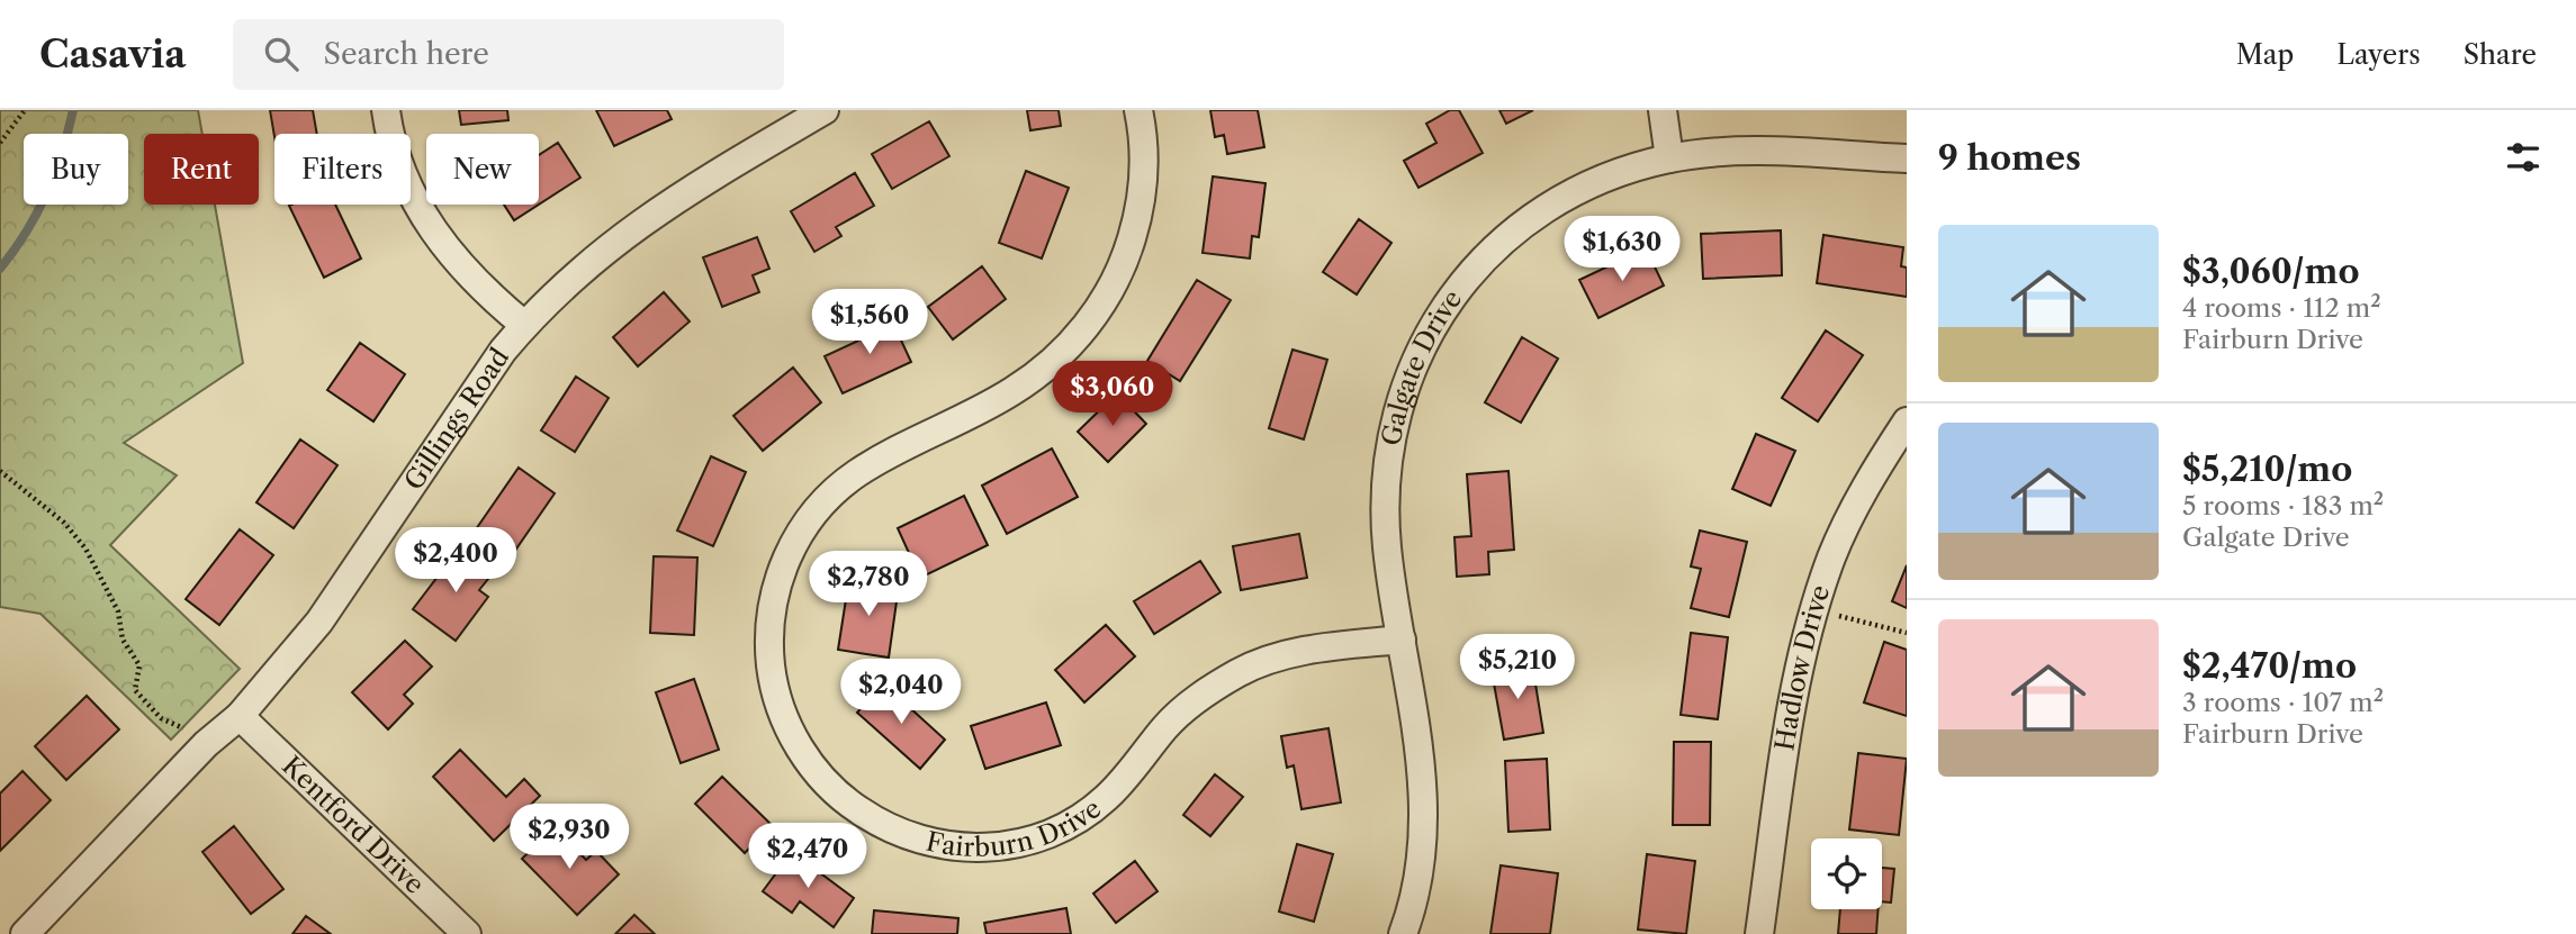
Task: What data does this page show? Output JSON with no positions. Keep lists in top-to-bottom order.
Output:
{
  "streets": {
    "street": [
      "Galgate Drive",
      "Gillings Road",
      "Hadlow Drive",
      "Fairburn Drive",
      "Kentford Drive"
    ]
  },
  "crossings": [
    ["Galgate Drive", "Fairburn Drive"],
    ["Gillings Road", "Kentford Drive"]
  ],
  "page": {
    "header": "Casavia",
    "search": "Search here",
    "nav": ["Map", "Layers", "Share"],
    "heading": "9 homes",
    "chip": [
      "Buy",
      "Rent",
      "Filters",
      "New"
    ],
    "list": [
      {
        "name": "$3,060/mo",
        "note": "4 rooms · 112 m² · Fairburn Drive"
      },
      {
        "name": "$5,210/mo",
        "note": "5 rooms · 183 m² · Galgate Drive"
      },
      {
        "name": "$2,470/mo",
        "note": "3 rooms · 107 m² · Fairburn Drive"
      }
    ],
    "price": [
      "$1,630",
      "$1,560",
      "$3,060",
      "$2,400",
      "$2,780",
      "$5,210",
      "$2,040",
      "$2,930",
      "$2,470"
    ]
  }
}
